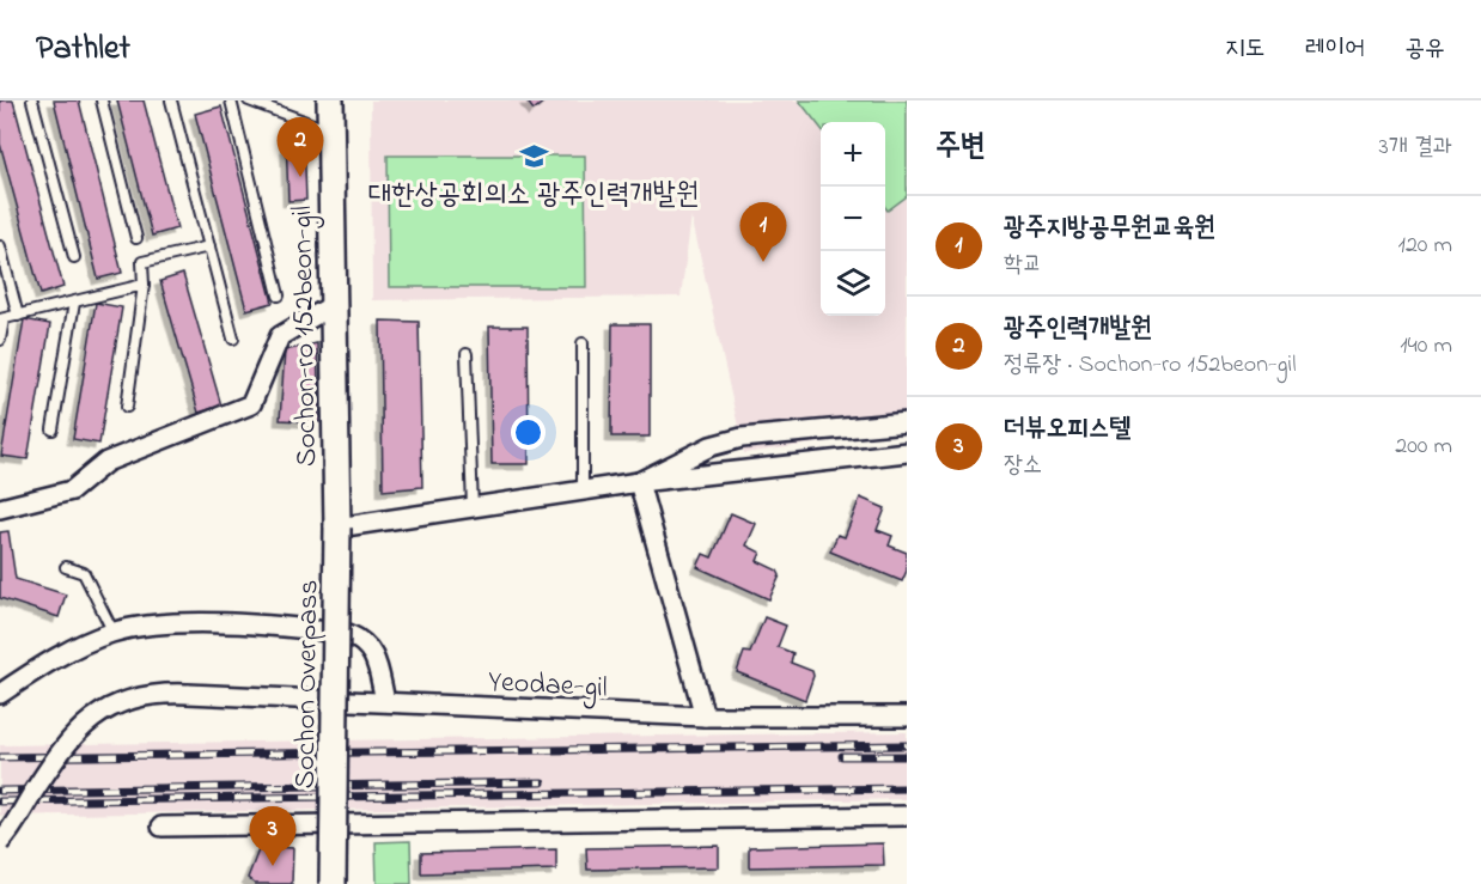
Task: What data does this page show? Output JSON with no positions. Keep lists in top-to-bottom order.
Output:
{
  "streets": {
    "street": ["Sochon-ro 152beon-gil", "Yeodae-gil", "Sochon Overpass"]
  },
  "crossings": [
    ["Sochon-ro 152beon-gil", "Sochon Overpass"]
  ],
  "places": {
    "school or university": ["대한상공회의소 광주인력개발원"]
  },
  "page": {
    "header": "Pathlet",
    "nav": ["지도", "레이어", "공유"],
    "heading": ["주변", "3개 결과"],
    "pins": ["2", "1", "3"],
    "map_buttons": ["+", "−"],
    "list": [
      {
        "mark": "1",
        "name": "광주지방공무원교육원",
        "note": "학교",
        "value": "120 m"
      },
      {
        "mark": "2",
        "name": "광주인력개발원",
        "note": "정류장 · Sochon-ro 152beon-gil",
        "value": "140 m"
      },
      {
        "mark": "3",
        "name": "더뷰오피스텔",
        "note": "장소",
        "value": "200 m"
      }
    ]
  }
}
